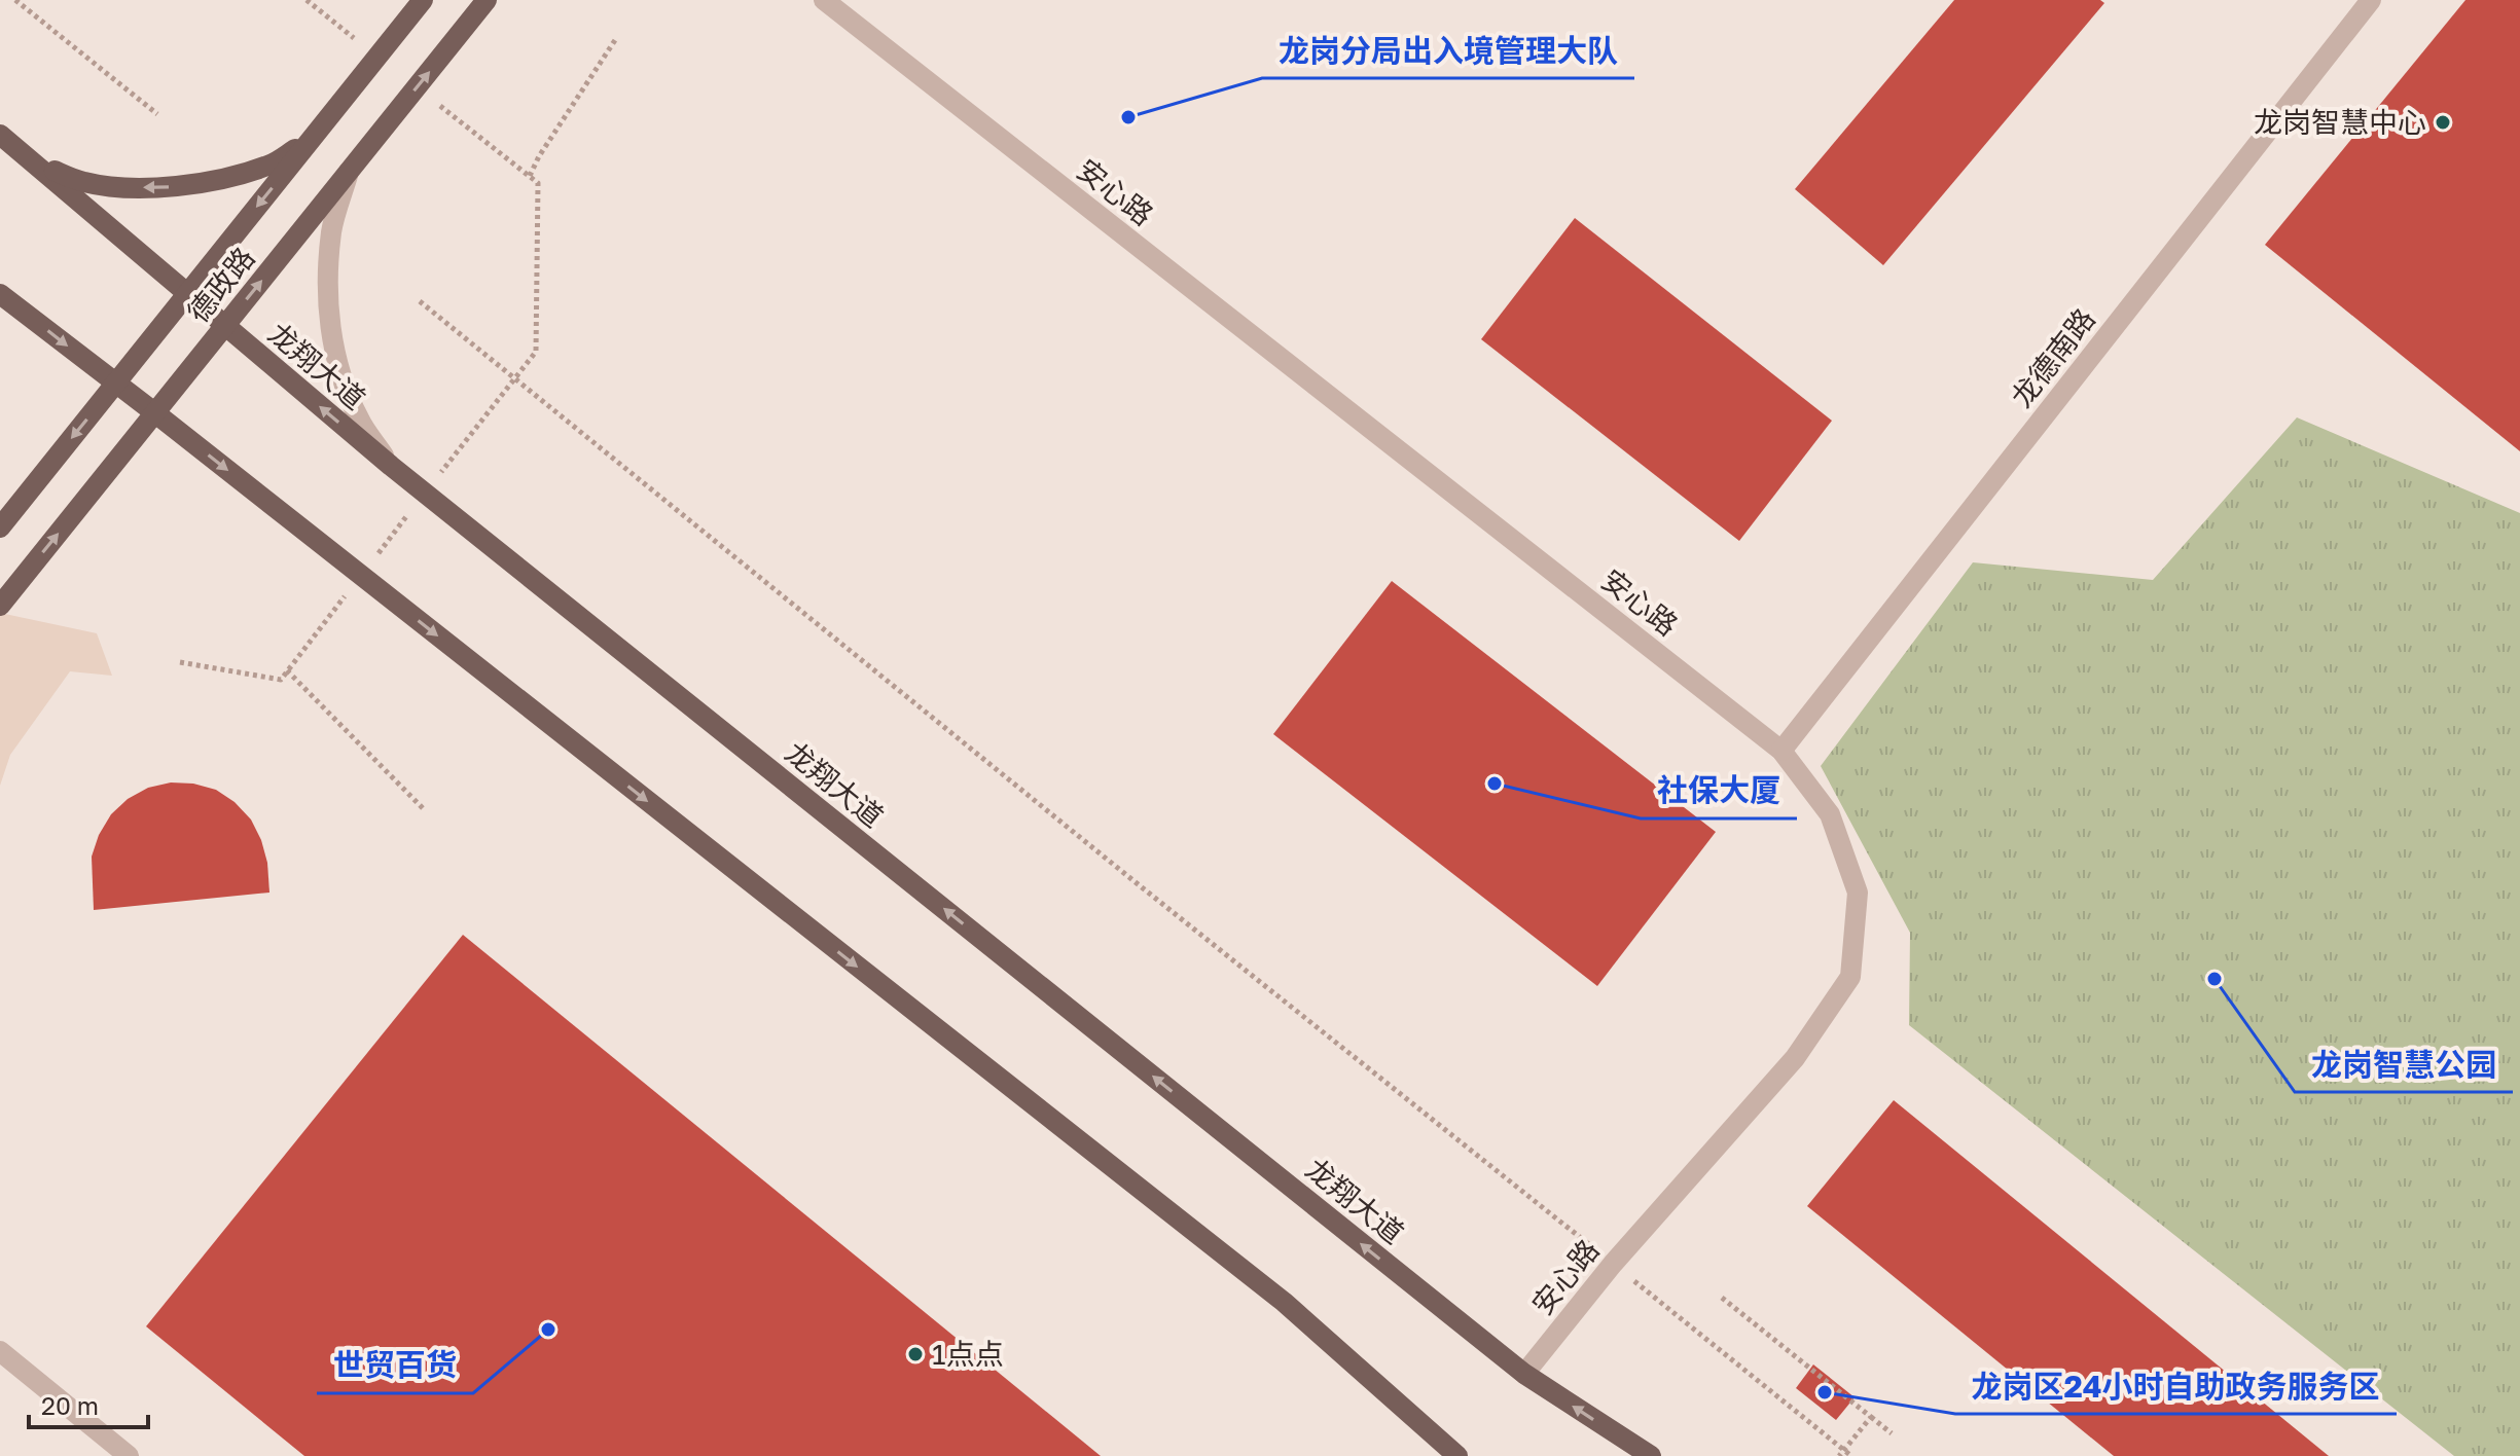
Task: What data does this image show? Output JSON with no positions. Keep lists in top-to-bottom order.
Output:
{
  "streets": {
    "main road": ["德政路", "龙翔大道"],
    "street": ["安心路", "龙德南路"]
  },
  "crossings": [
    ["安心路", "龙德南路"],
    ["安心路", "龙翔大道"],
    ["德政路", "龙翔大道"]
  ],
  "places": [
    "龙岗分局出入境管理大队",
    "龙岗智慧中心",
    "社保大厦",
    "龙岗智慧公园",
    "世贸百货",
    "1点点",
    "龙岗区24小时自助政务服务区"
  ],
  "scale_bar": "20 m"
}
